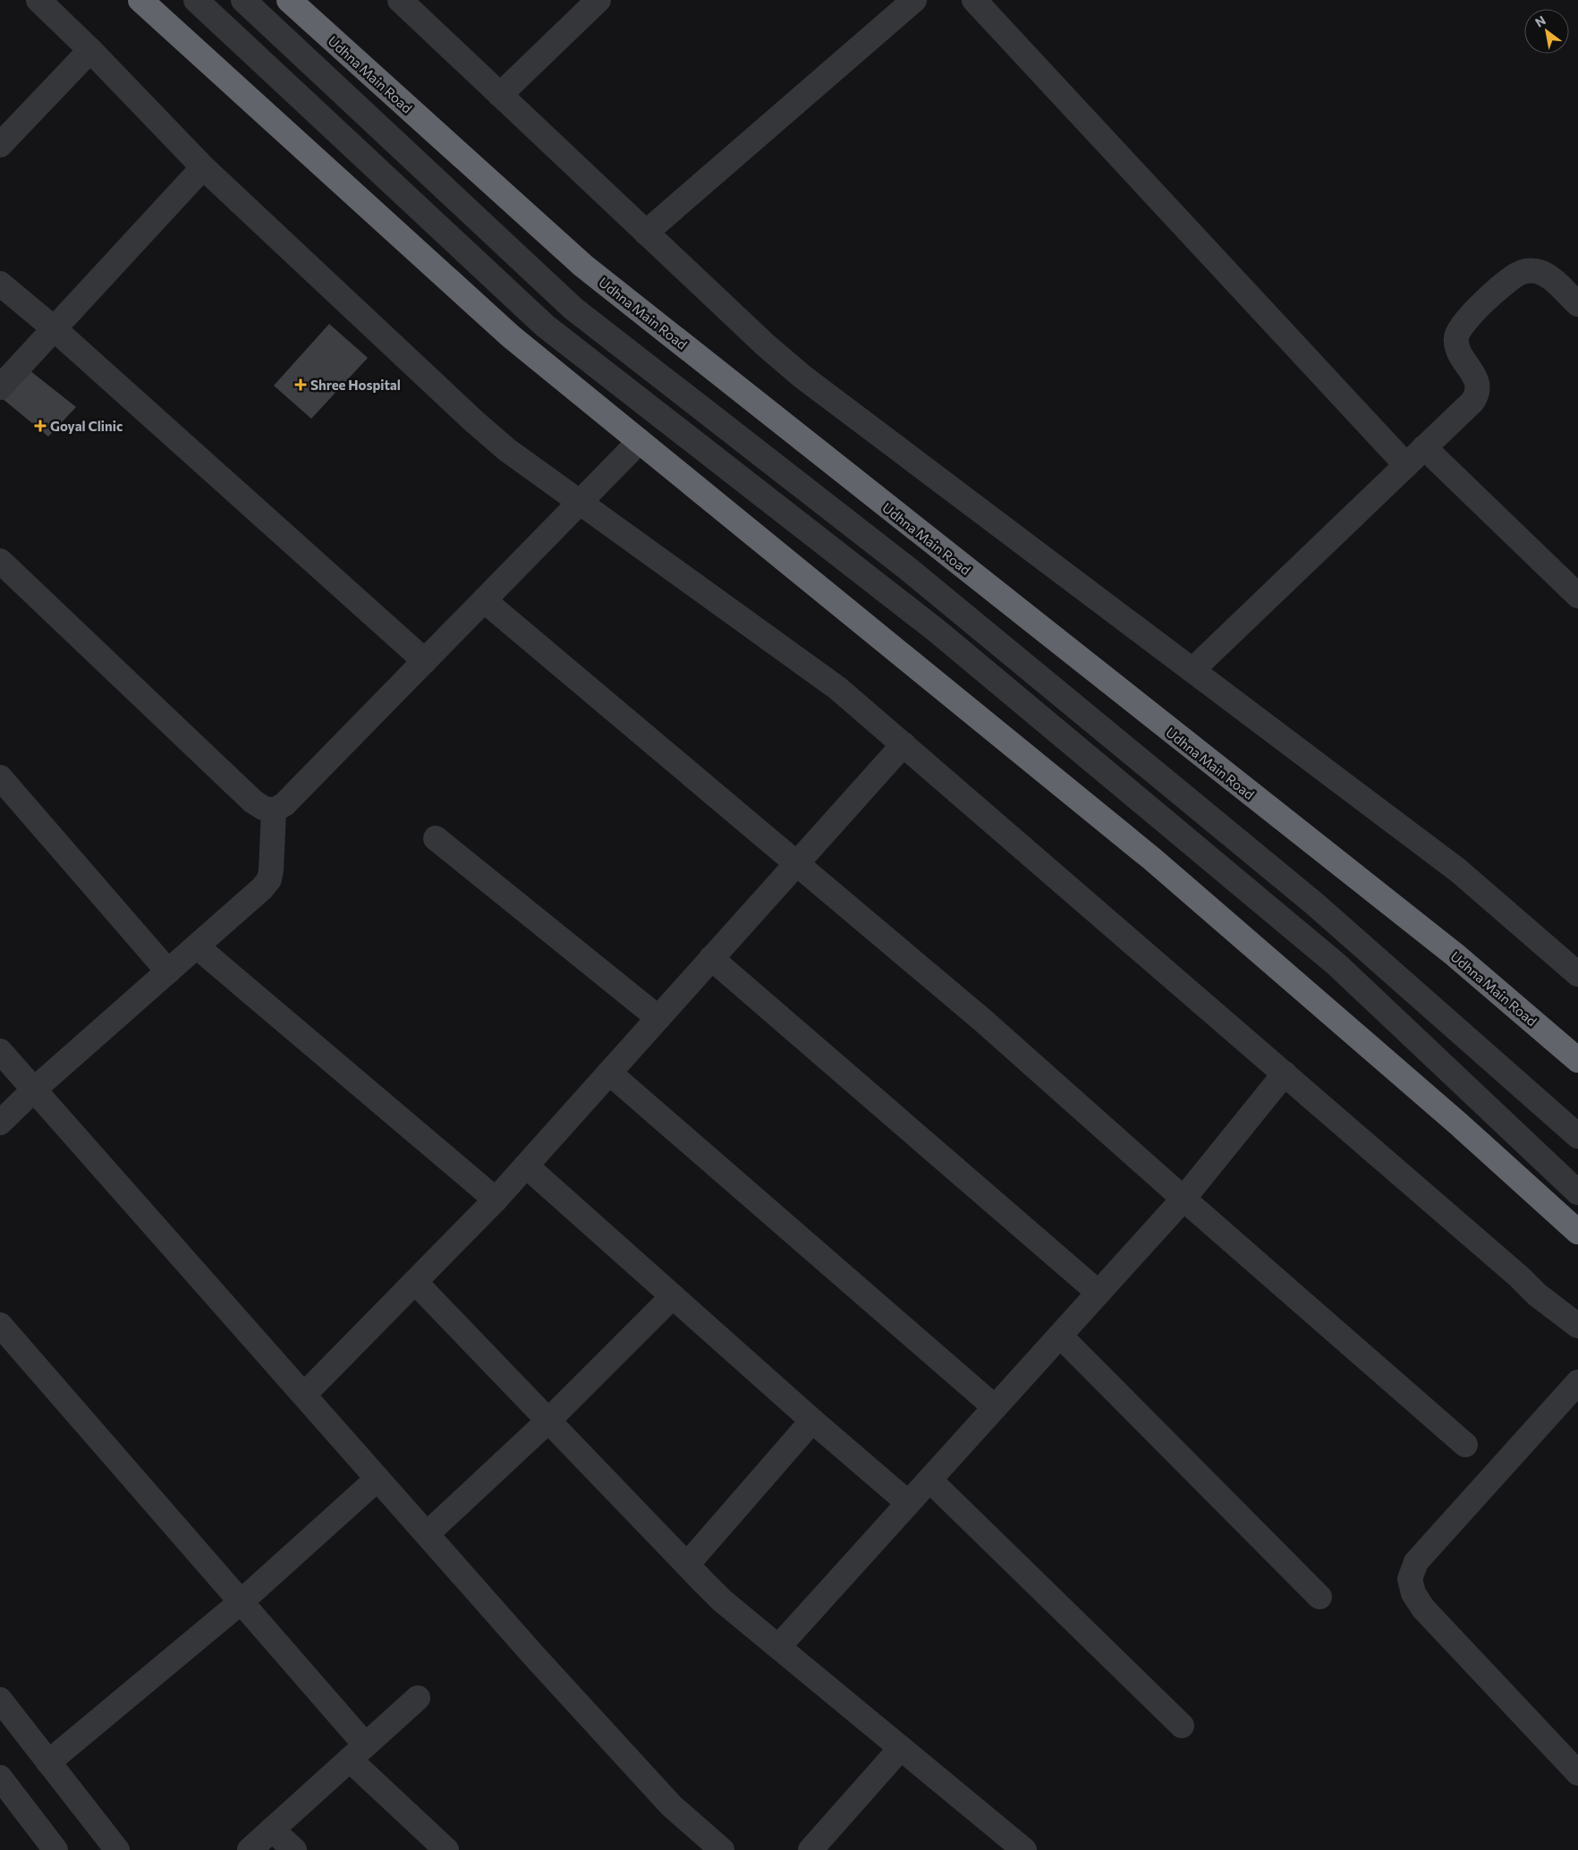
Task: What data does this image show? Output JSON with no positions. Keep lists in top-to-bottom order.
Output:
{
  "streets": {
    "highway": ["Udhna Main Road"]
  },
  "places": {
    "health": ["Shree Hospital", "Goyal Clinic"]
  },
  "north": "top left"
}
